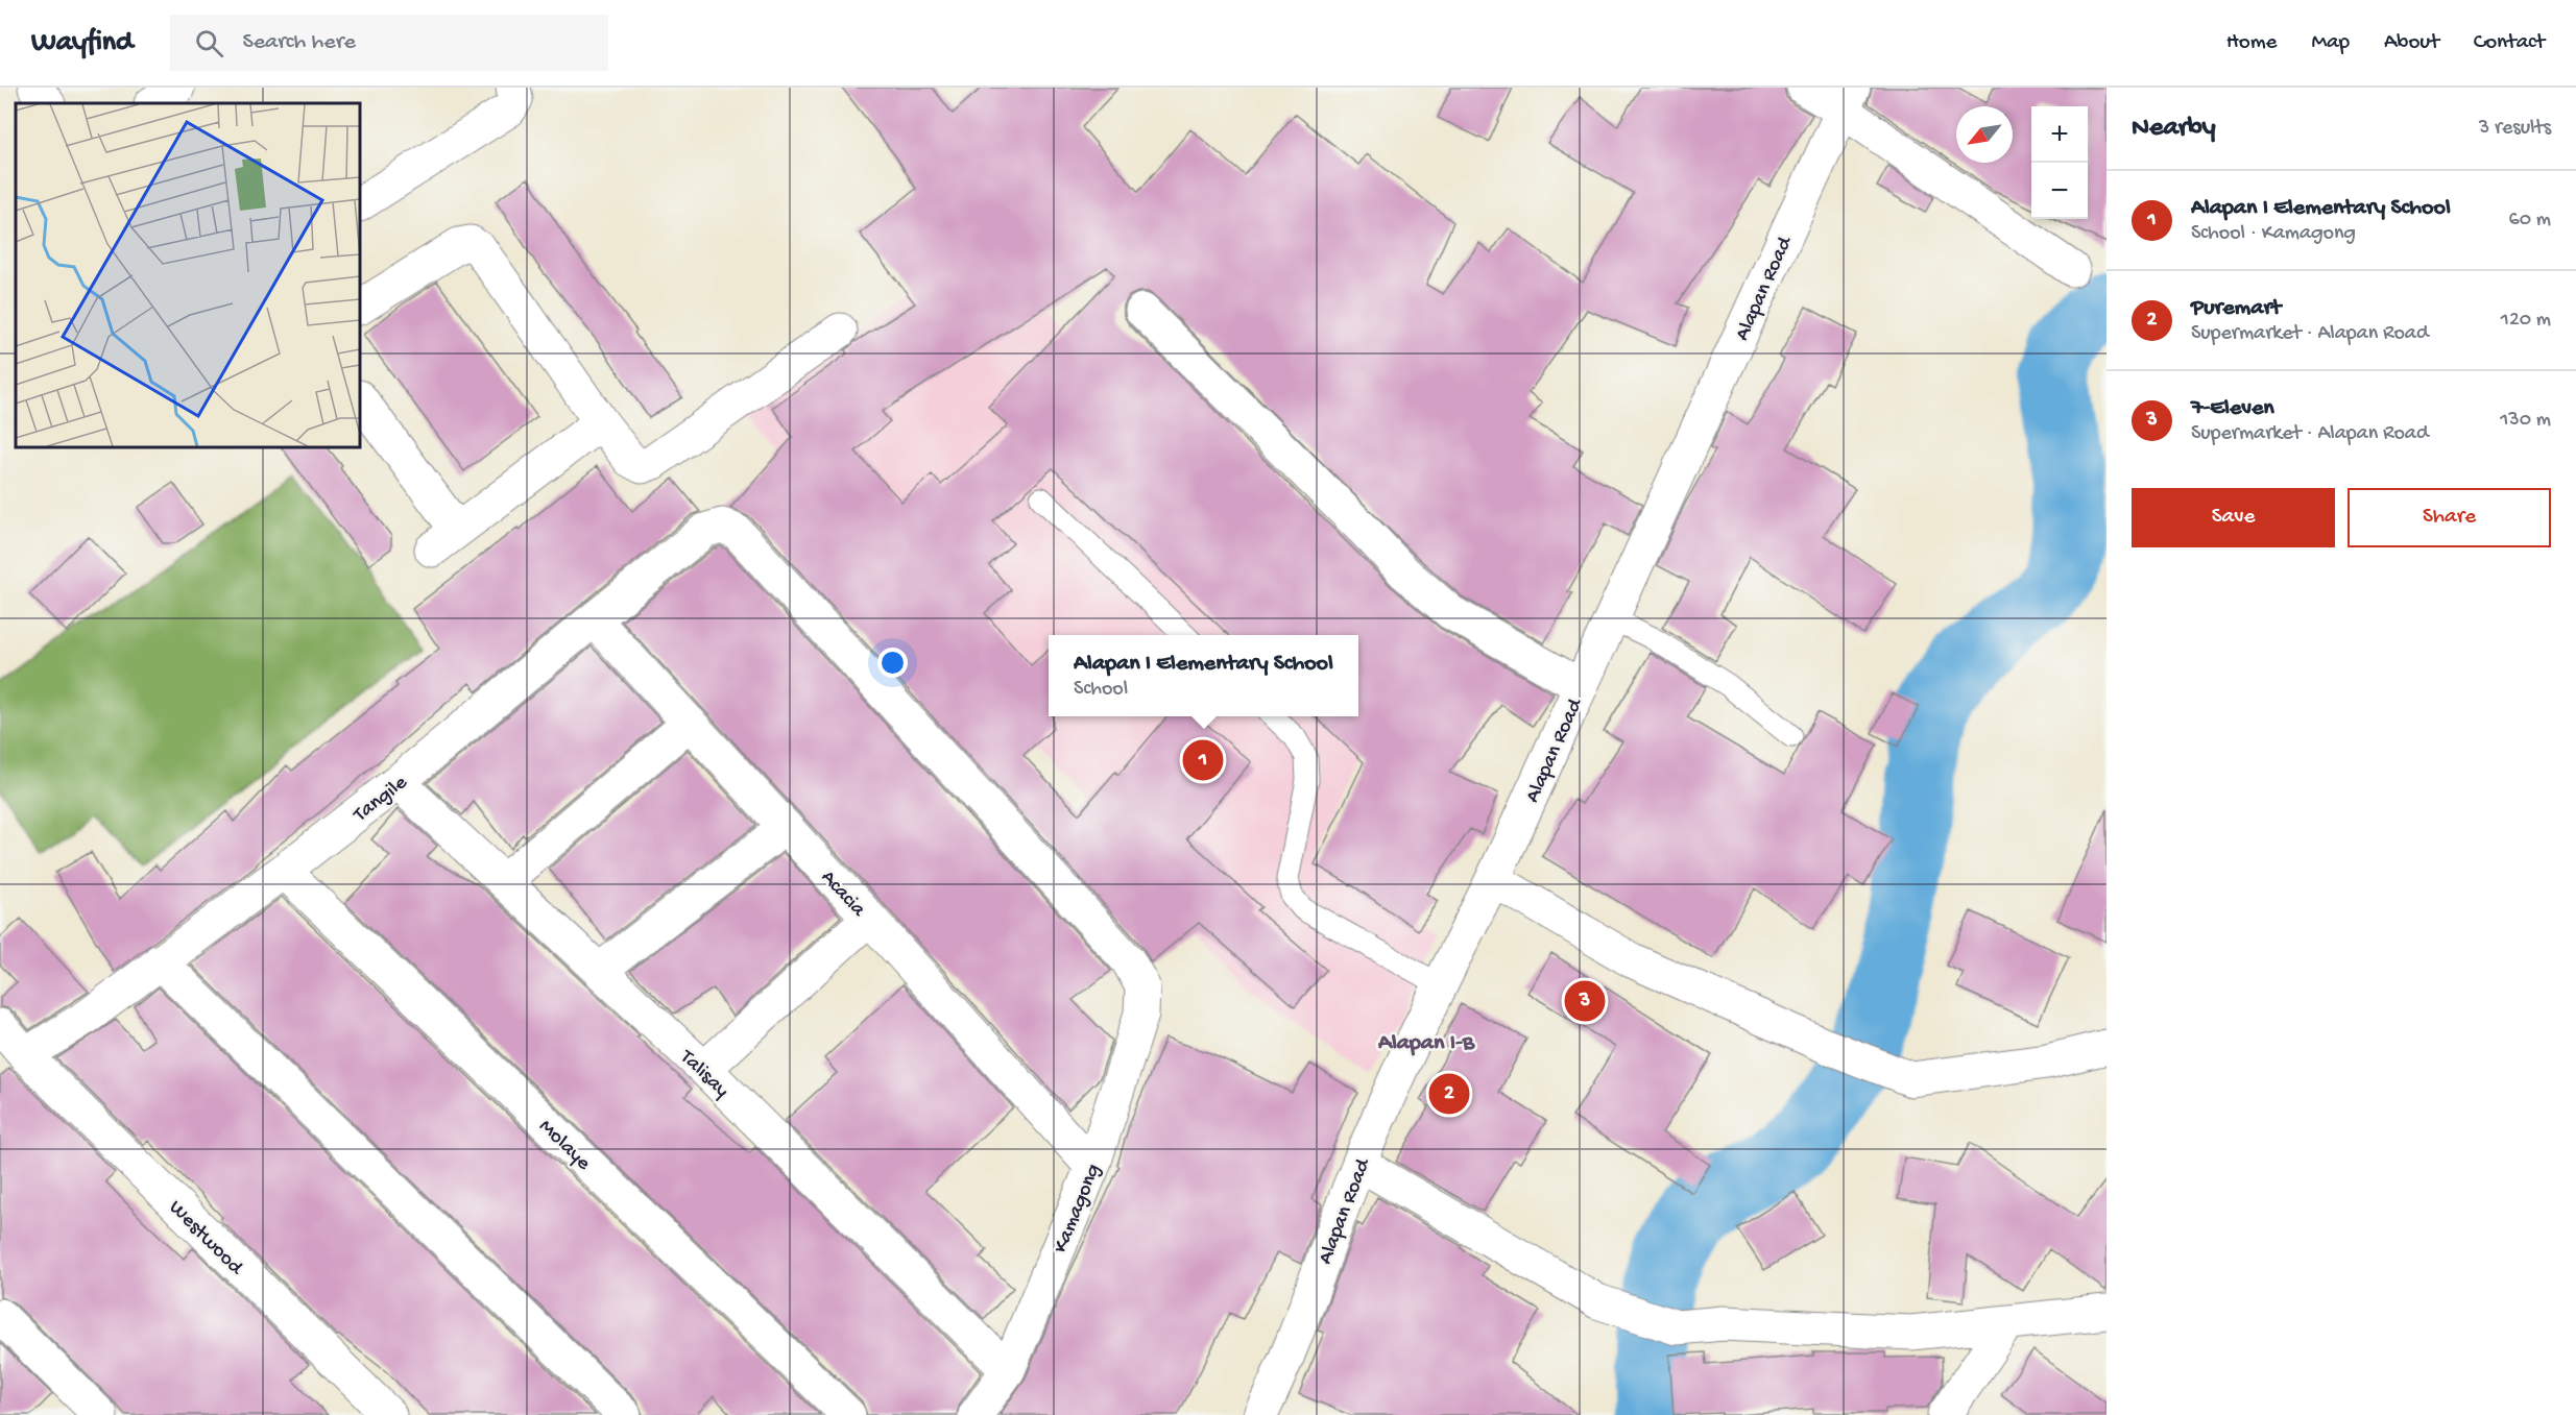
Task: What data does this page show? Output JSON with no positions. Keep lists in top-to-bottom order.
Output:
{
  "streets": {
    "street": [
      "Alapan Road",
      "Tangile",
      "Acacia",
      "Talisay",
      "Molaye",
      "Kamagong",
      "Westwood"
    ]
  },
  "crossings": [
    ["Tangile", "Acacia"],
    ["Tangile", "Talisay"],
    ["Tangile", "Molaye"],
    ["Tangile", "Kamagong"],
    ["Tangile", "Westwood"],
    ["Acacia", "Kamagong"],
    ["Talisay", "Kamagong"]
  ],
  "districts": ["Alapan I-B"],
  "north": "bottom left",
  "page": {
    "header": "Wayfind",
    "search": "Search here",
    "nav": [
      "Home",
      "Map",
      "About",
      "Contact"
    ],
    "heading": ["Nearby", "3 results"],
    "map_buttons": ["+", "−"],
    "list": [
      {
        "mark": "1",
        "name": "Alapan I Elementary School",
        "note": "School · Kamagong",
        "value": "60 m"
      },
      {
        "mark": "2",
        "name": "Puremart",
        "note": "Supermarket · Alapan Road",
        "value": "120 m"
      },
      {
        "mark": "3",
        "name": "7-Eleven",
        "note": "Supermarket · Alapan Road",
        "value": "130 m"
      }
    ],
    "buttons": ["Save", "Share"],
    "popup": ["Alapan I Elementary School", "School"],
    "pins": ["1", "3", "2"]
  }
}
